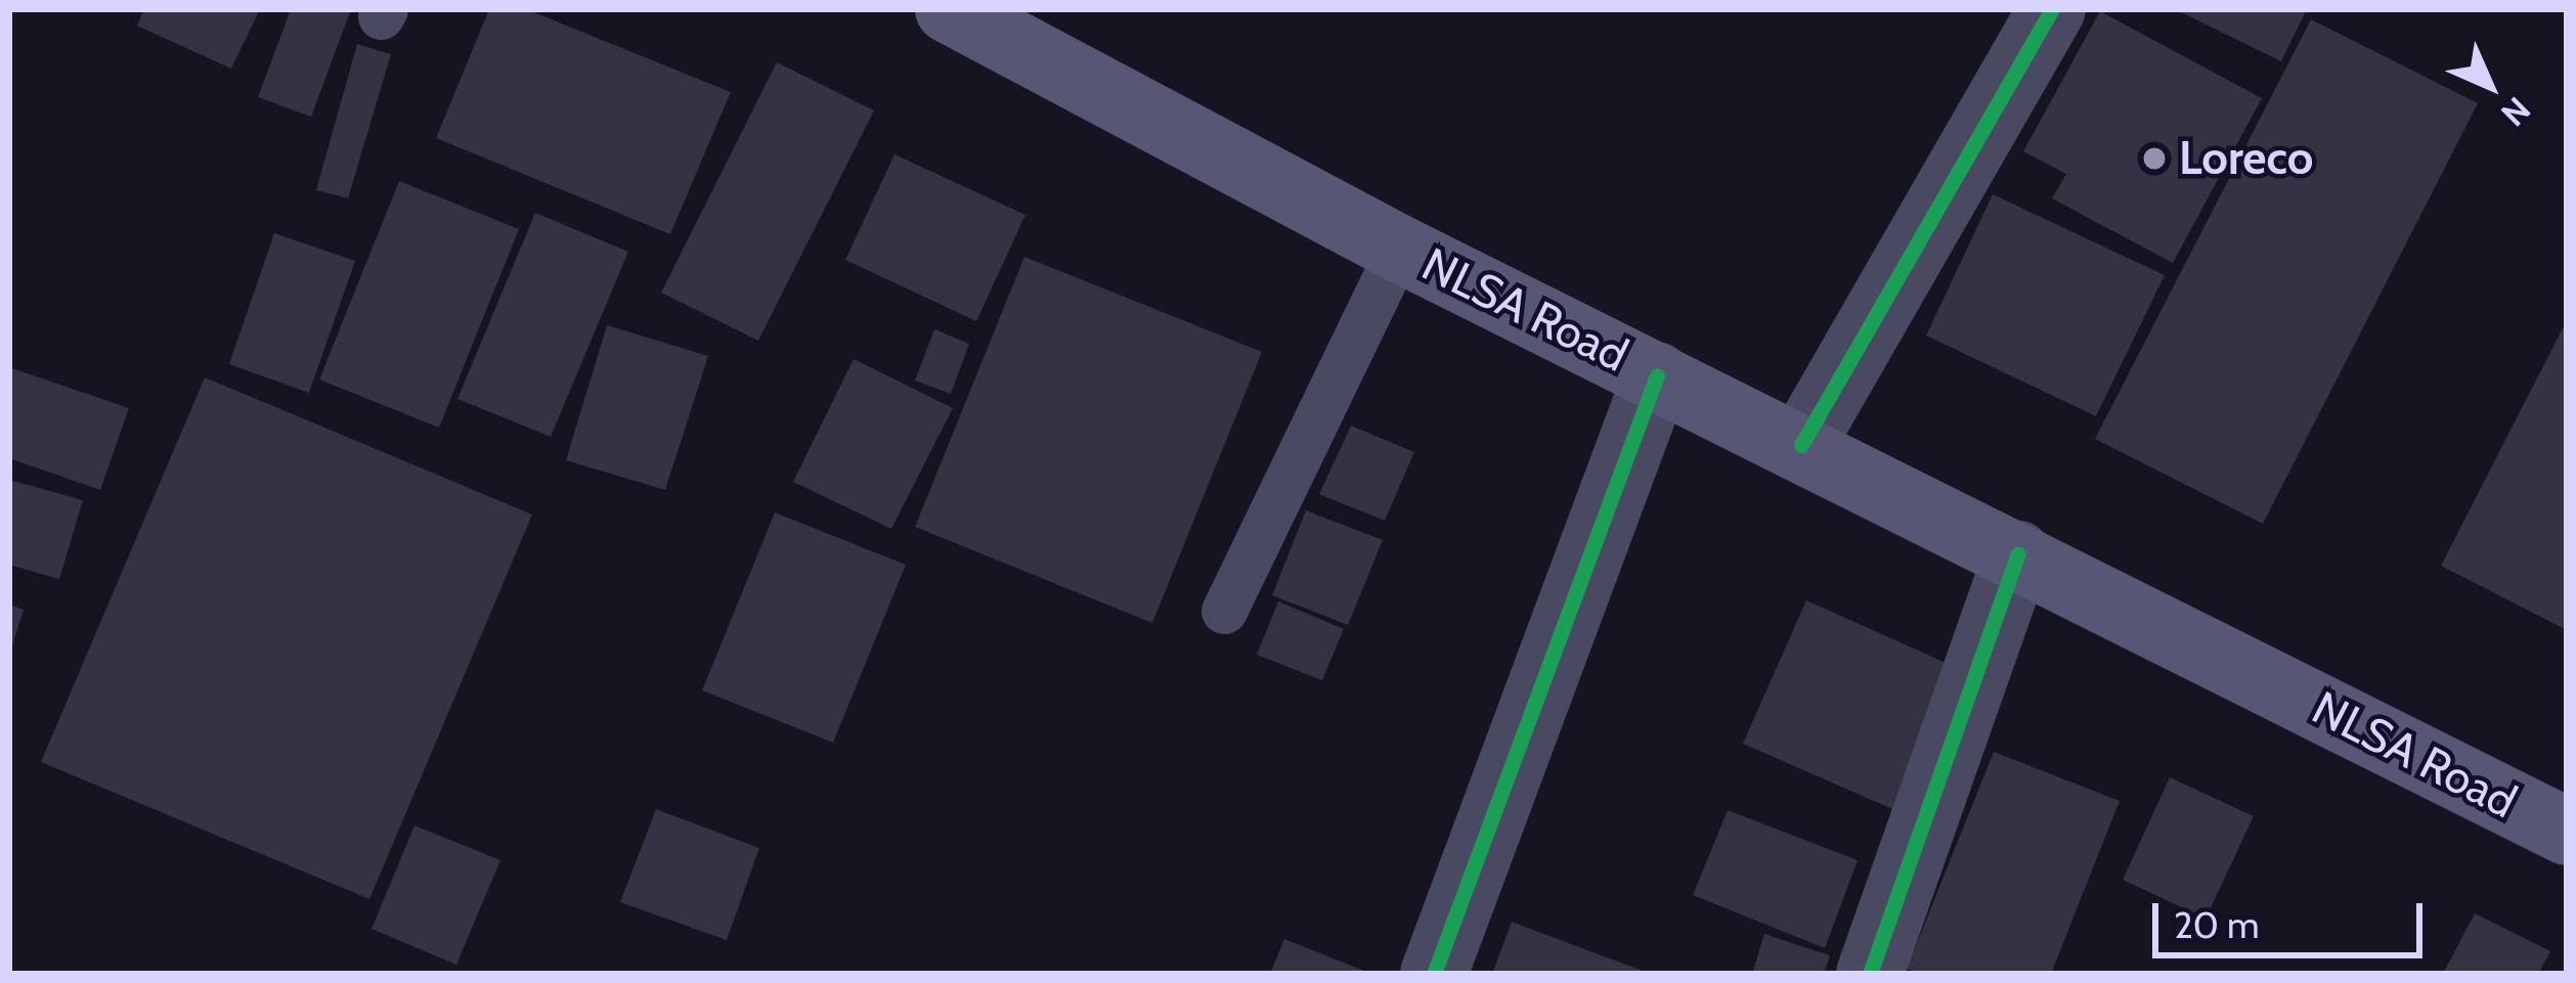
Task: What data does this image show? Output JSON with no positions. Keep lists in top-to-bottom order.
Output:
{
  "streets": {
    "main road": ["NLSA Road"]
  },
  "places": ["Loreco"],
  "scale_bar": "20 m",
  "north": "bottom right"
}
